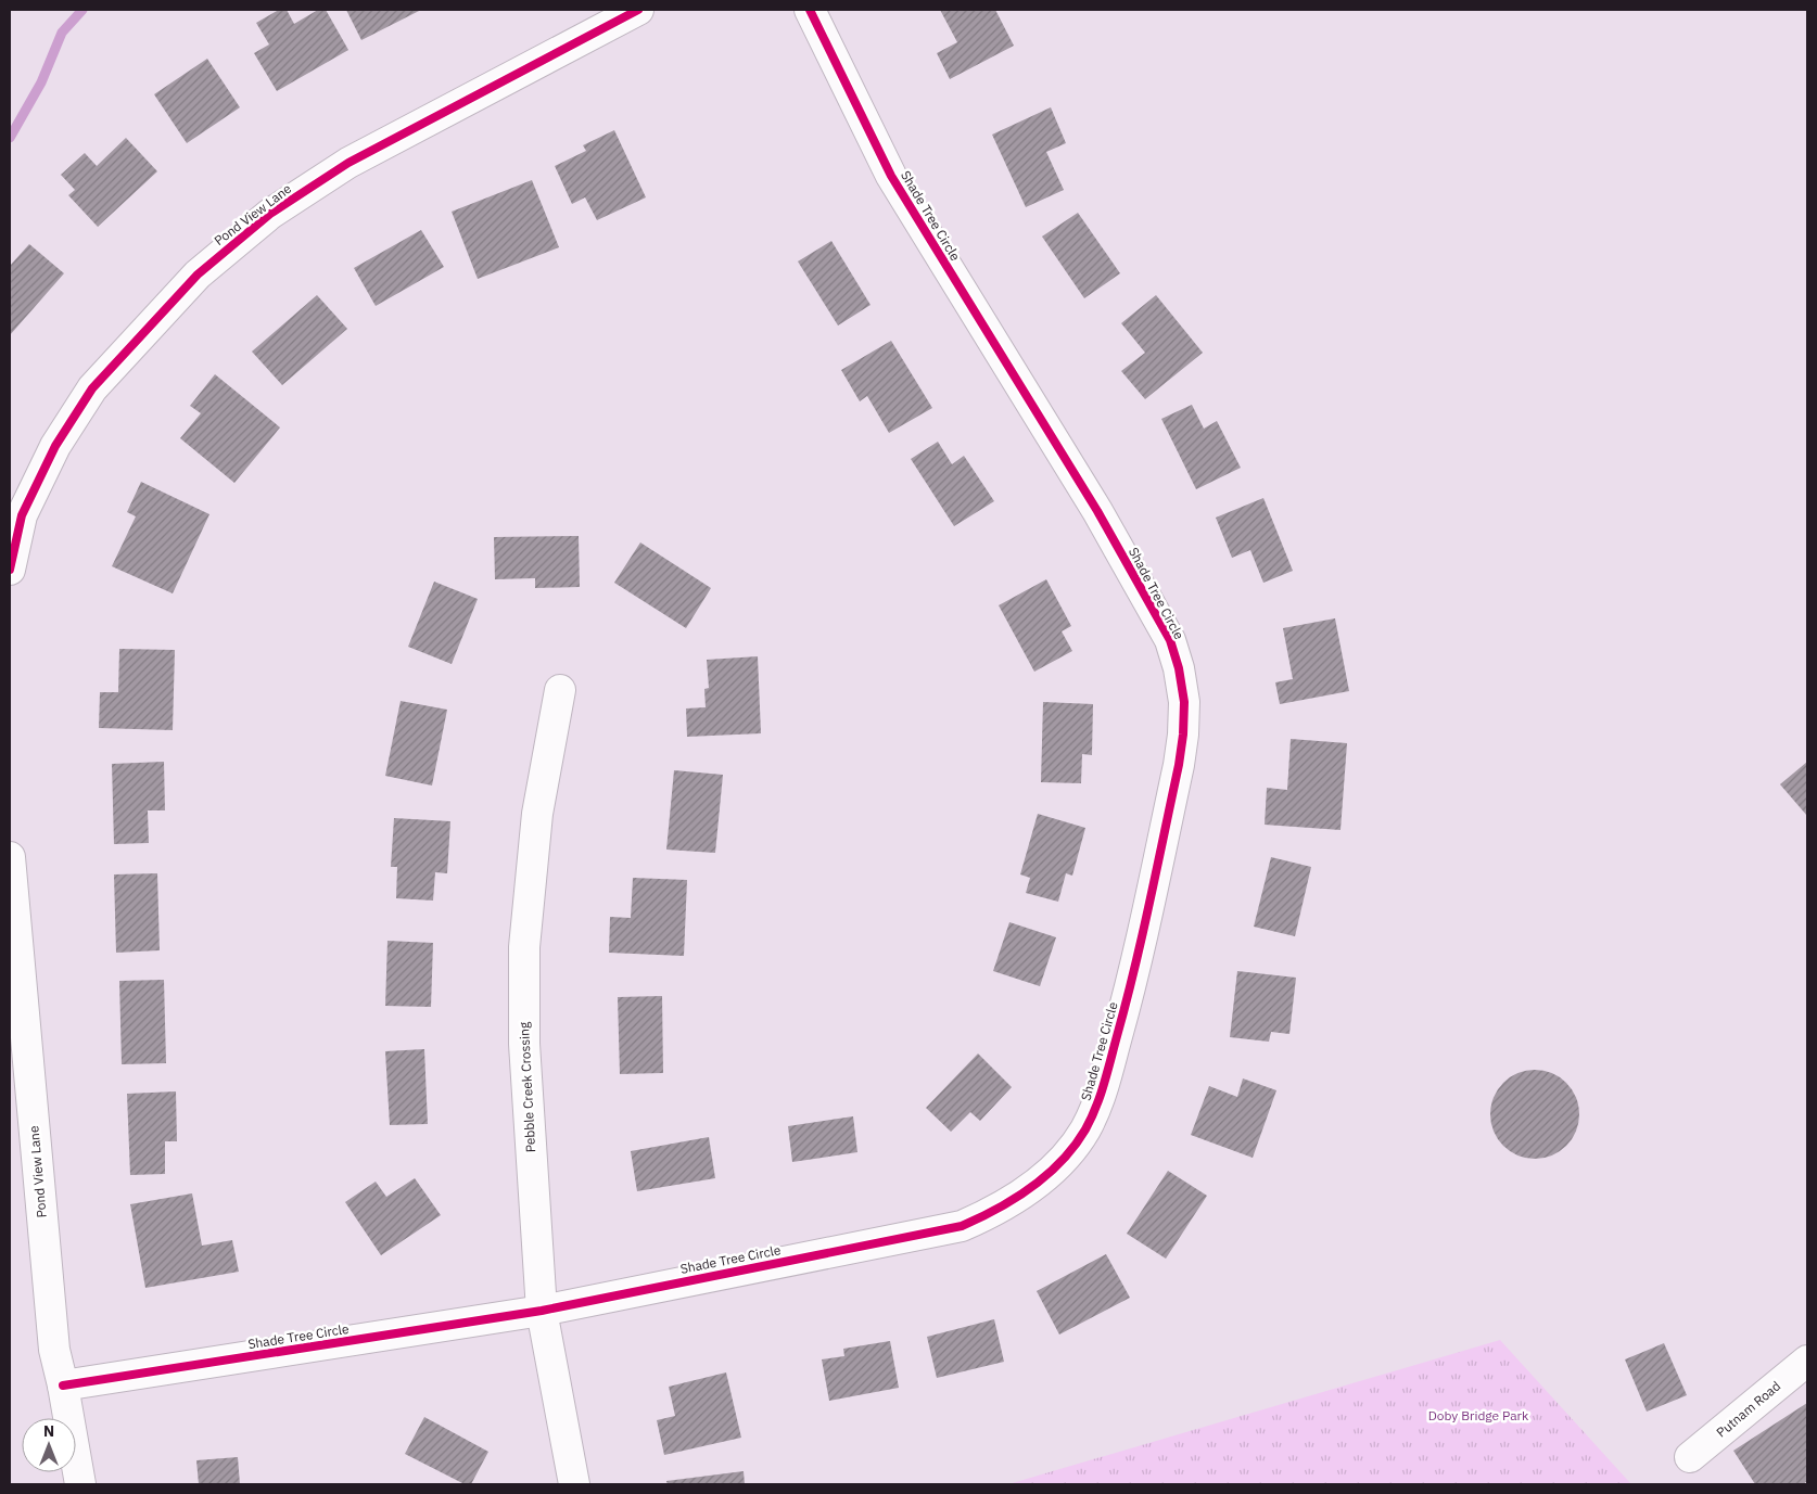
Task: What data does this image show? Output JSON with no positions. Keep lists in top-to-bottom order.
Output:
{
  "streets": {
    "street": [
      "Pond View Lane",
      "Shade Tree Circle",
      "Pebble Creek Crossing",
      "Putnam Road"
    ]
  },
  "crossings": [
    ["Pond View Lane", "Shade Tree Circle"],
    ["Shade Tree Circle", "Pebble Creek Crossing"]
  ],
  "parks": ["Doby Bridge Park"],
  "north": "top"
}
